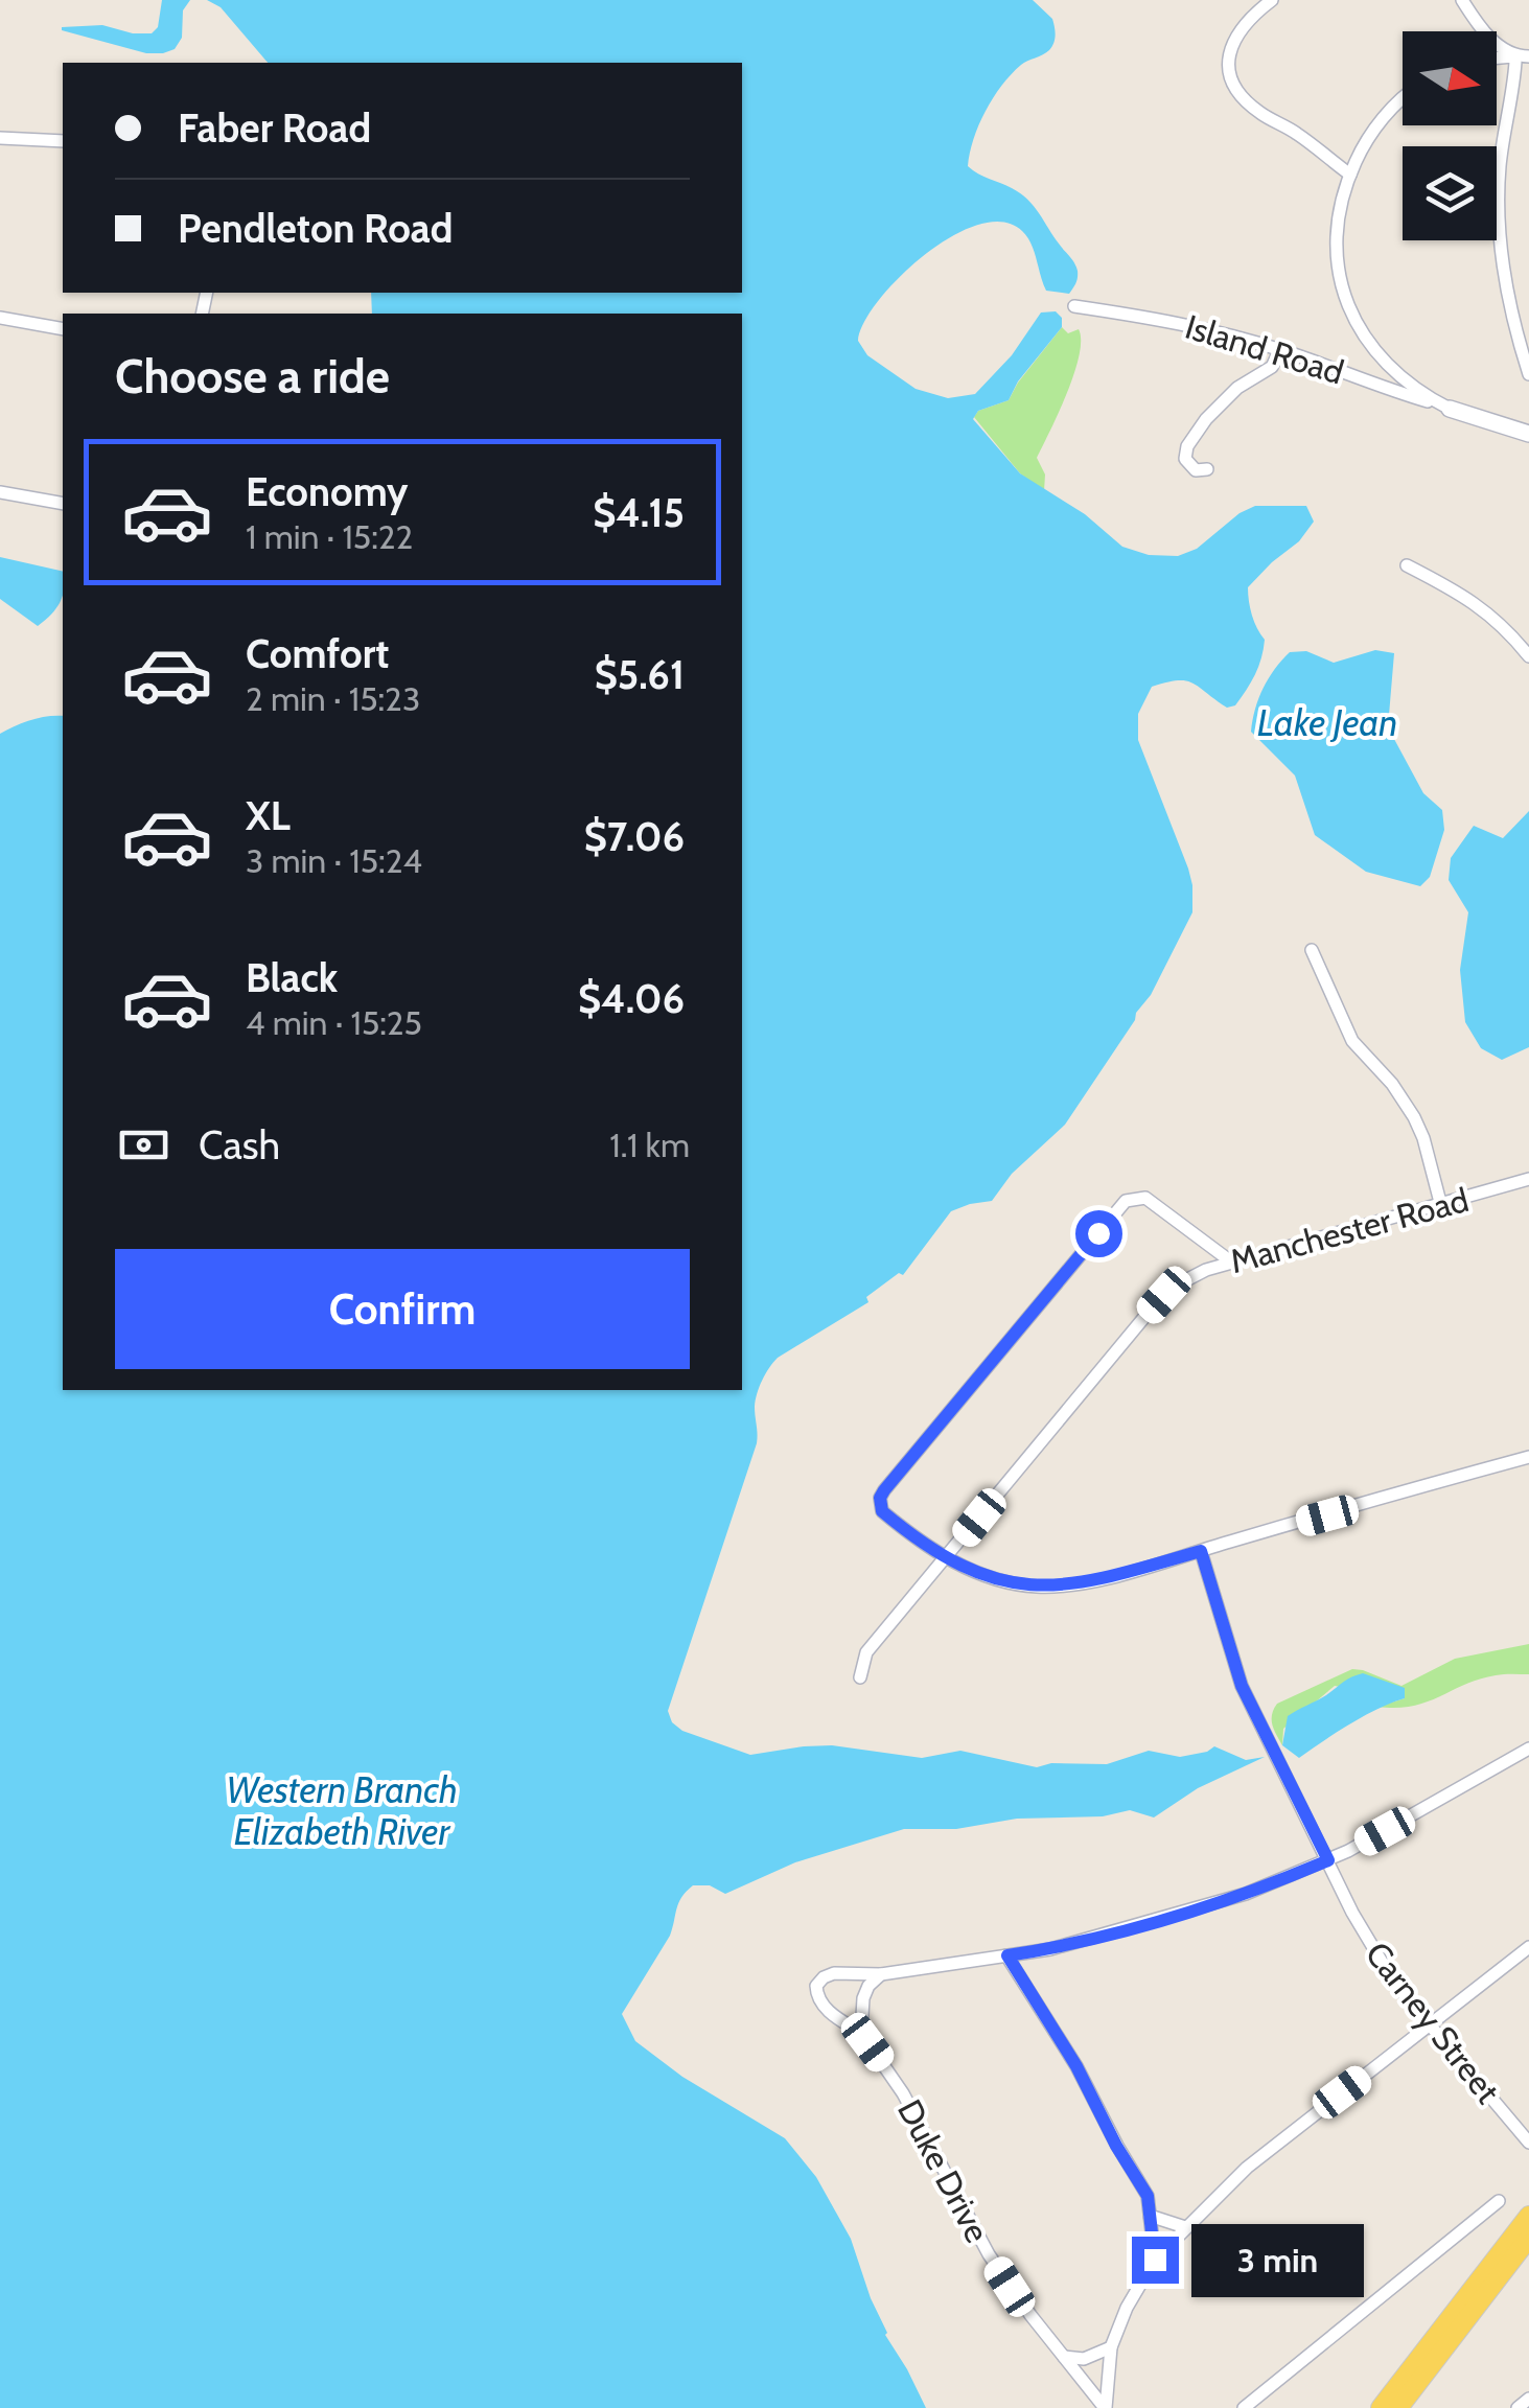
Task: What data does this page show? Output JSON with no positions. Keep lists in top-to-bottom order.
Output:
{
  "streets": {
    "street": [
      "Island Road",
      "Manchester Road",
      "Carney Street",
      "Duke Drive"
    ]
  },
  "crossings": [
    ["Carney Street", "Duke Drive"]
  ],
  "water": ["Lake Jean", "Western Branch Elizabeth River"],
  "north": "right",
  "page": {
    "banner": ["Faber Road", "Pendleton Road"],
    "heading": "Choose a ride",
    "list": [
      {
        "name": "Economy",
        "note": "1 min · 15:22",
        "value": "$4.15"
      },
      {
        "name": "Comfort",
        "note": "2 min · 15:23",
        "value": "$5.61"
      },
      {
        "name": "XL",
        "note": "3 min · 15:24",
        "value": "$7.06"
      },
      {
        "name": "Black",
        "note": "4 min · 15:25",
        "value": "$4.06"
      }
    ],
    "pay": ["Cash", "1.1 km"],
    "buttons": "Confirm",
    "bubble": "3 min"
  }
}
